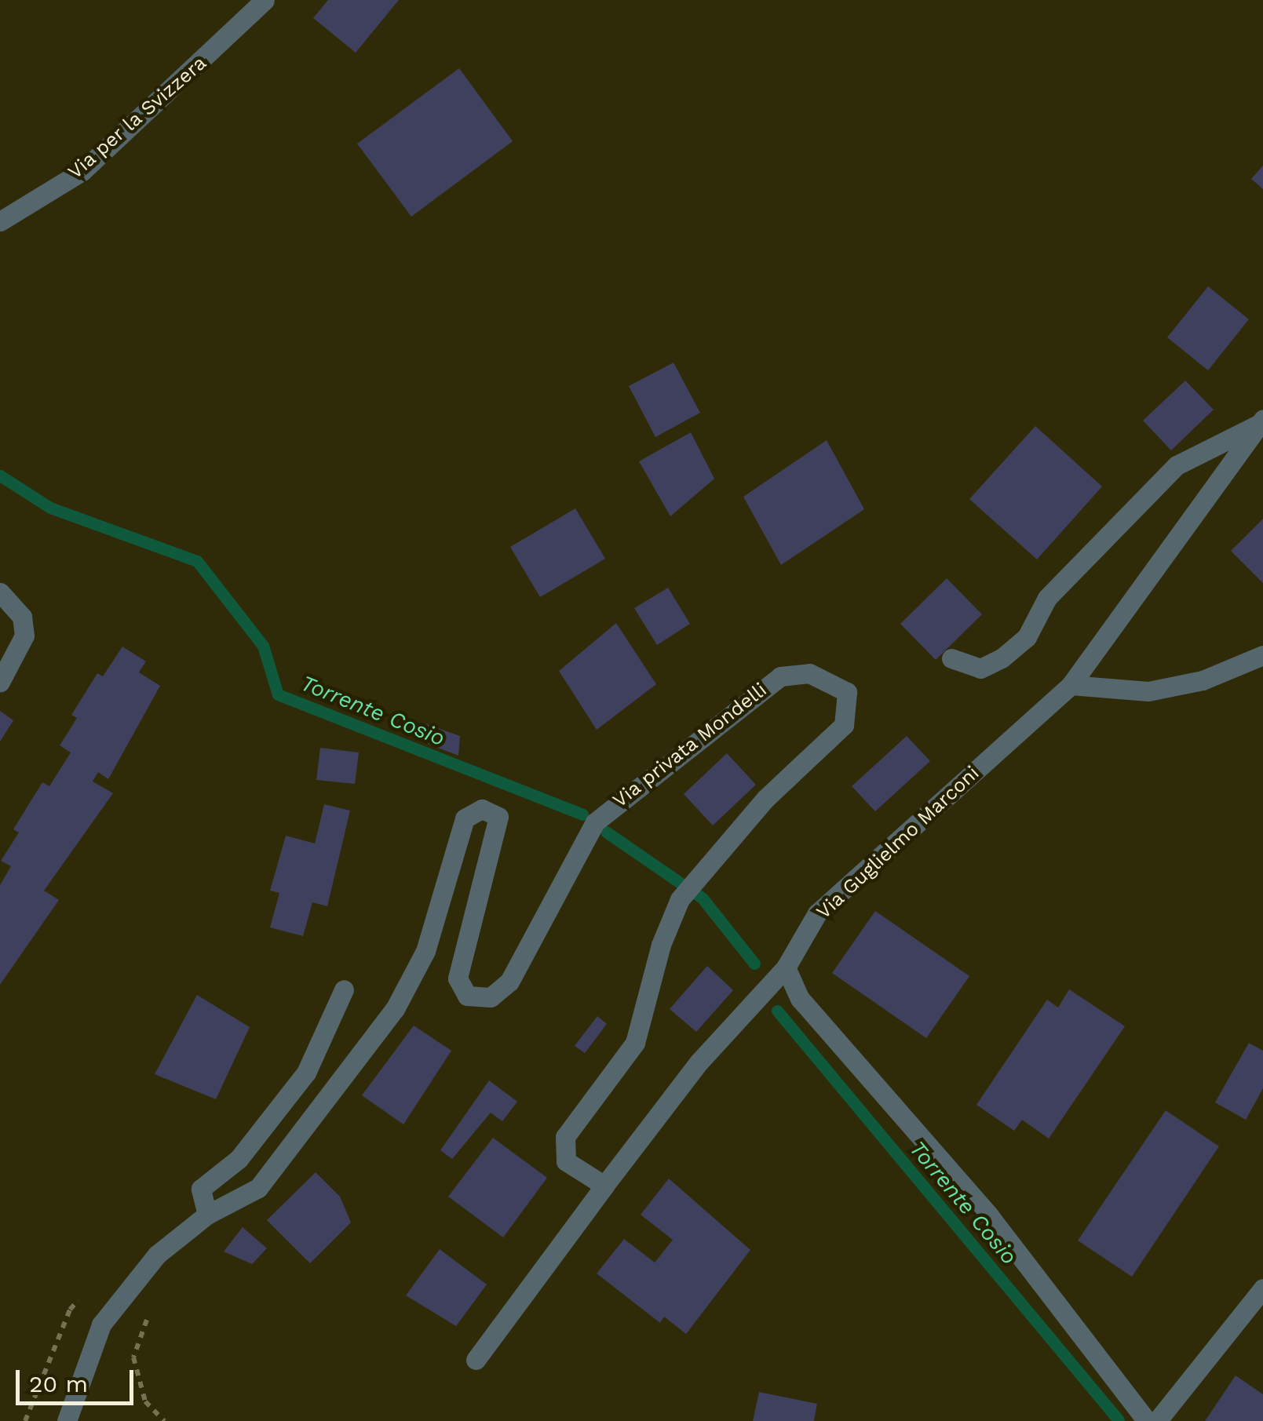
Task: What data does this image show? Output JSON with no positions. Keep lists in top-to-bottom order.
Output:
{
  "streets": {
    "street": ["Via per la Svizzera", "Via privata Mondelli", "Via Guglielmo Marconi"]
  },
  "water": ["Torrente Cosio"],
  "scale_bar": "20 m"
}
